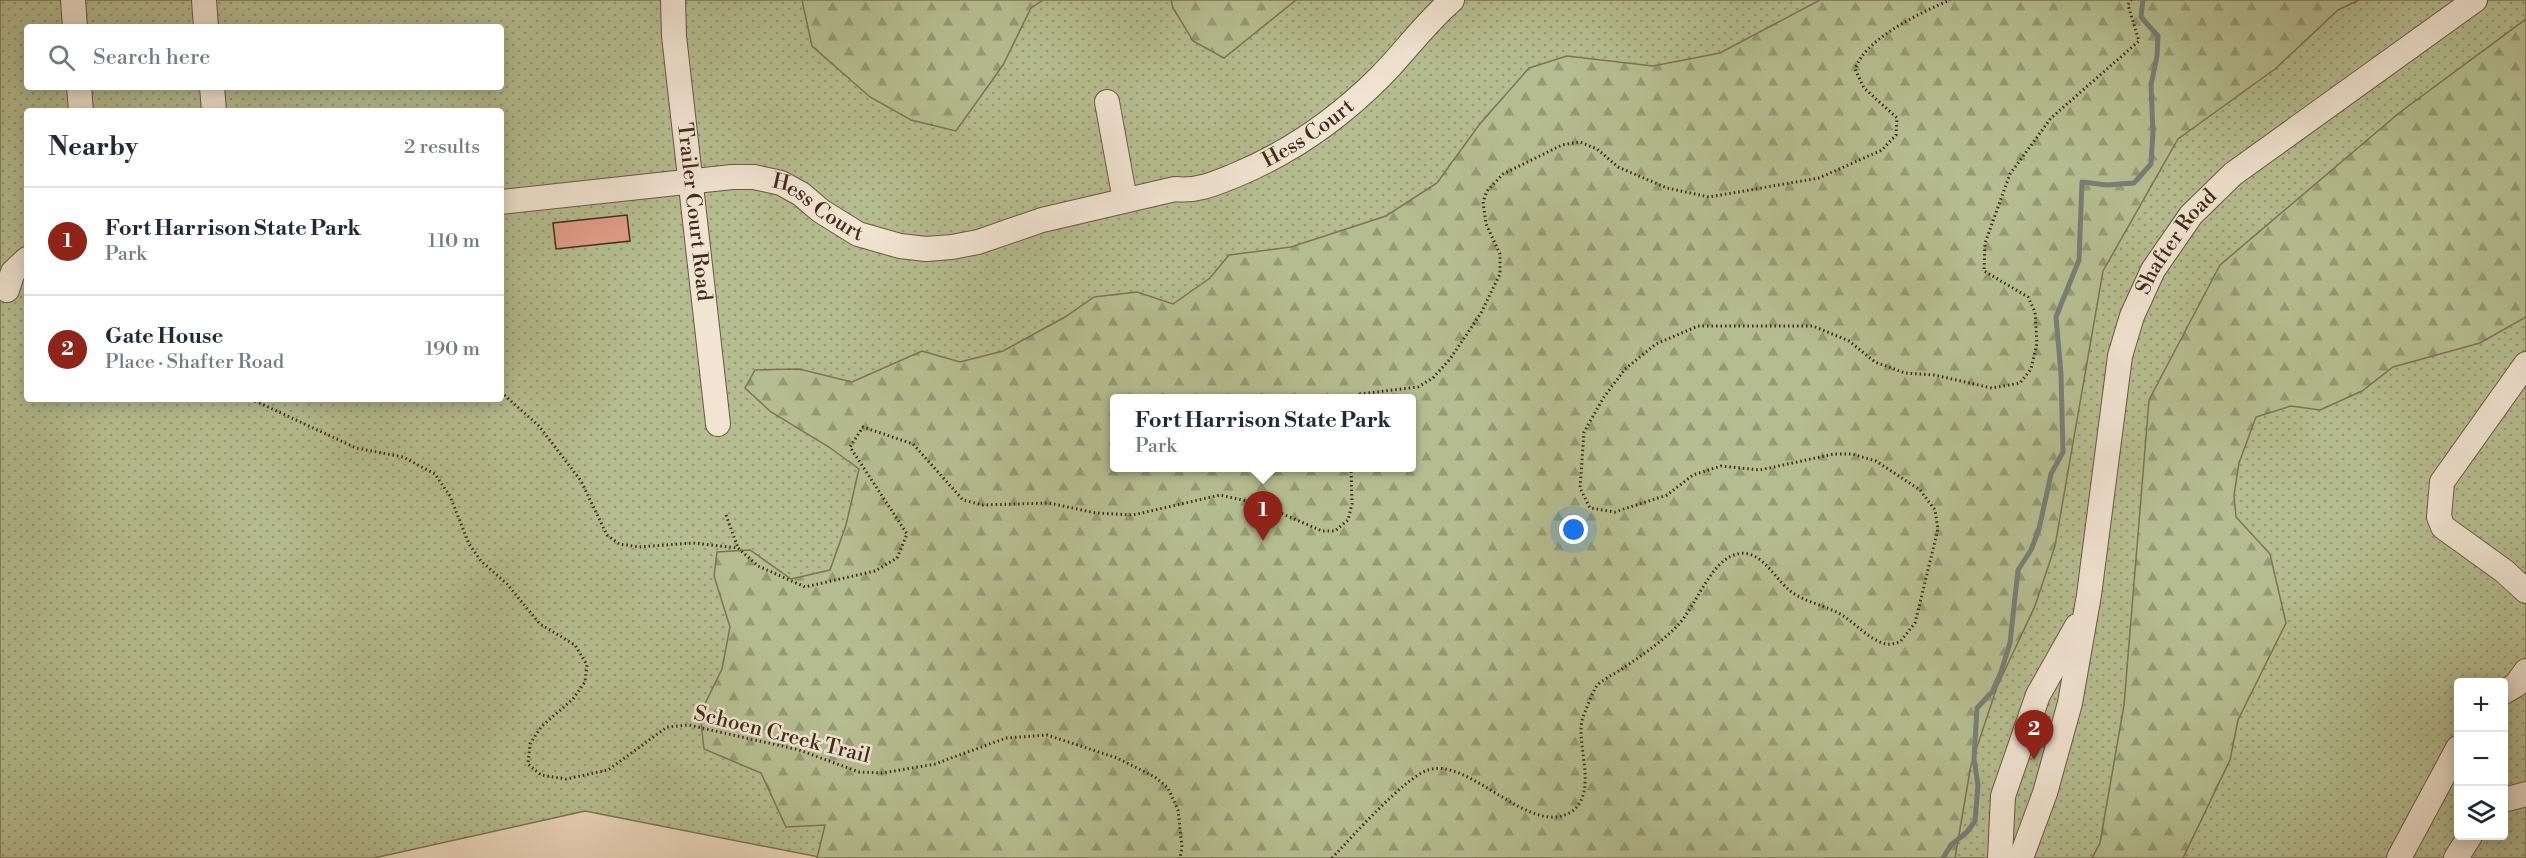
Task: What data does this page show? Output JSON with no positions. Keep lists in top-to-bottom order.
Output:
{
  "streets": {
    "street": ["Hess Court", "Trailer Court Road", "Shafter Road"],
    "path": ["Schoen Creek Trail"]
  },
  "crossings": [
    ["Hess Court", "Trailer Court Road"]
  ],
  "page": {
    "search": "Search here",
    "heading": ["Nearby", "2 results"],
    "list": [
      {
        "mark": "1",
        "name": "Fort Harrison State Park",
        "note": "Park",
        "value": "110 m"
      },
      {
        "mark": "2",
        "name": "Gate House",
        "note": "Place · Shafter Road",
        "value": "190 m"
      }
    ],
    "popup": ["Fort Harrison State Park", "Park"],
    "pins": ["1", "2"],
    "map_buttons": ["+", "−"]
  }
}
